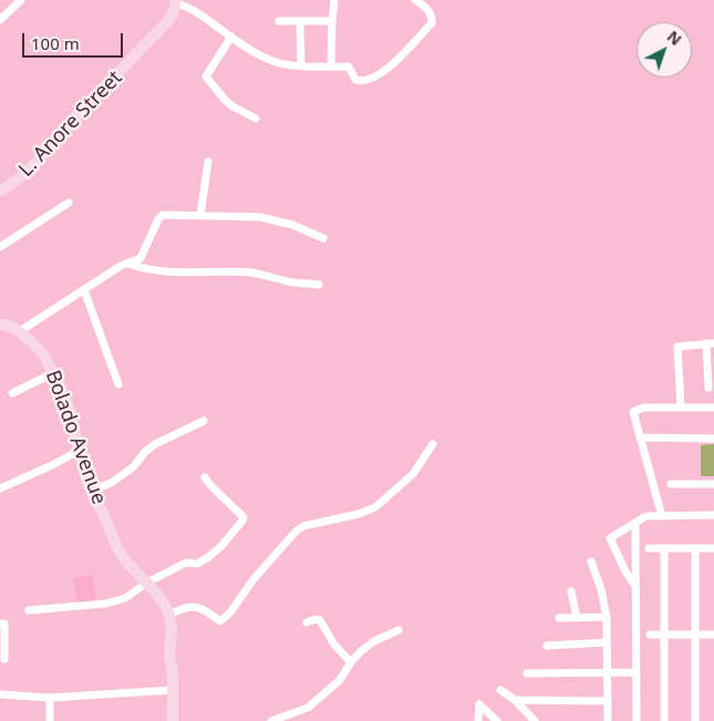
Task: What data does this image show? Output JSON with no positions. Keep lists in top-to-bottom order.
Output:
{
  "streets": {
    "street": ["L. Anore Street", "Bolado Avenue"]
  },
  "scale_bar": "100 m",
  "north": "top right"
}
